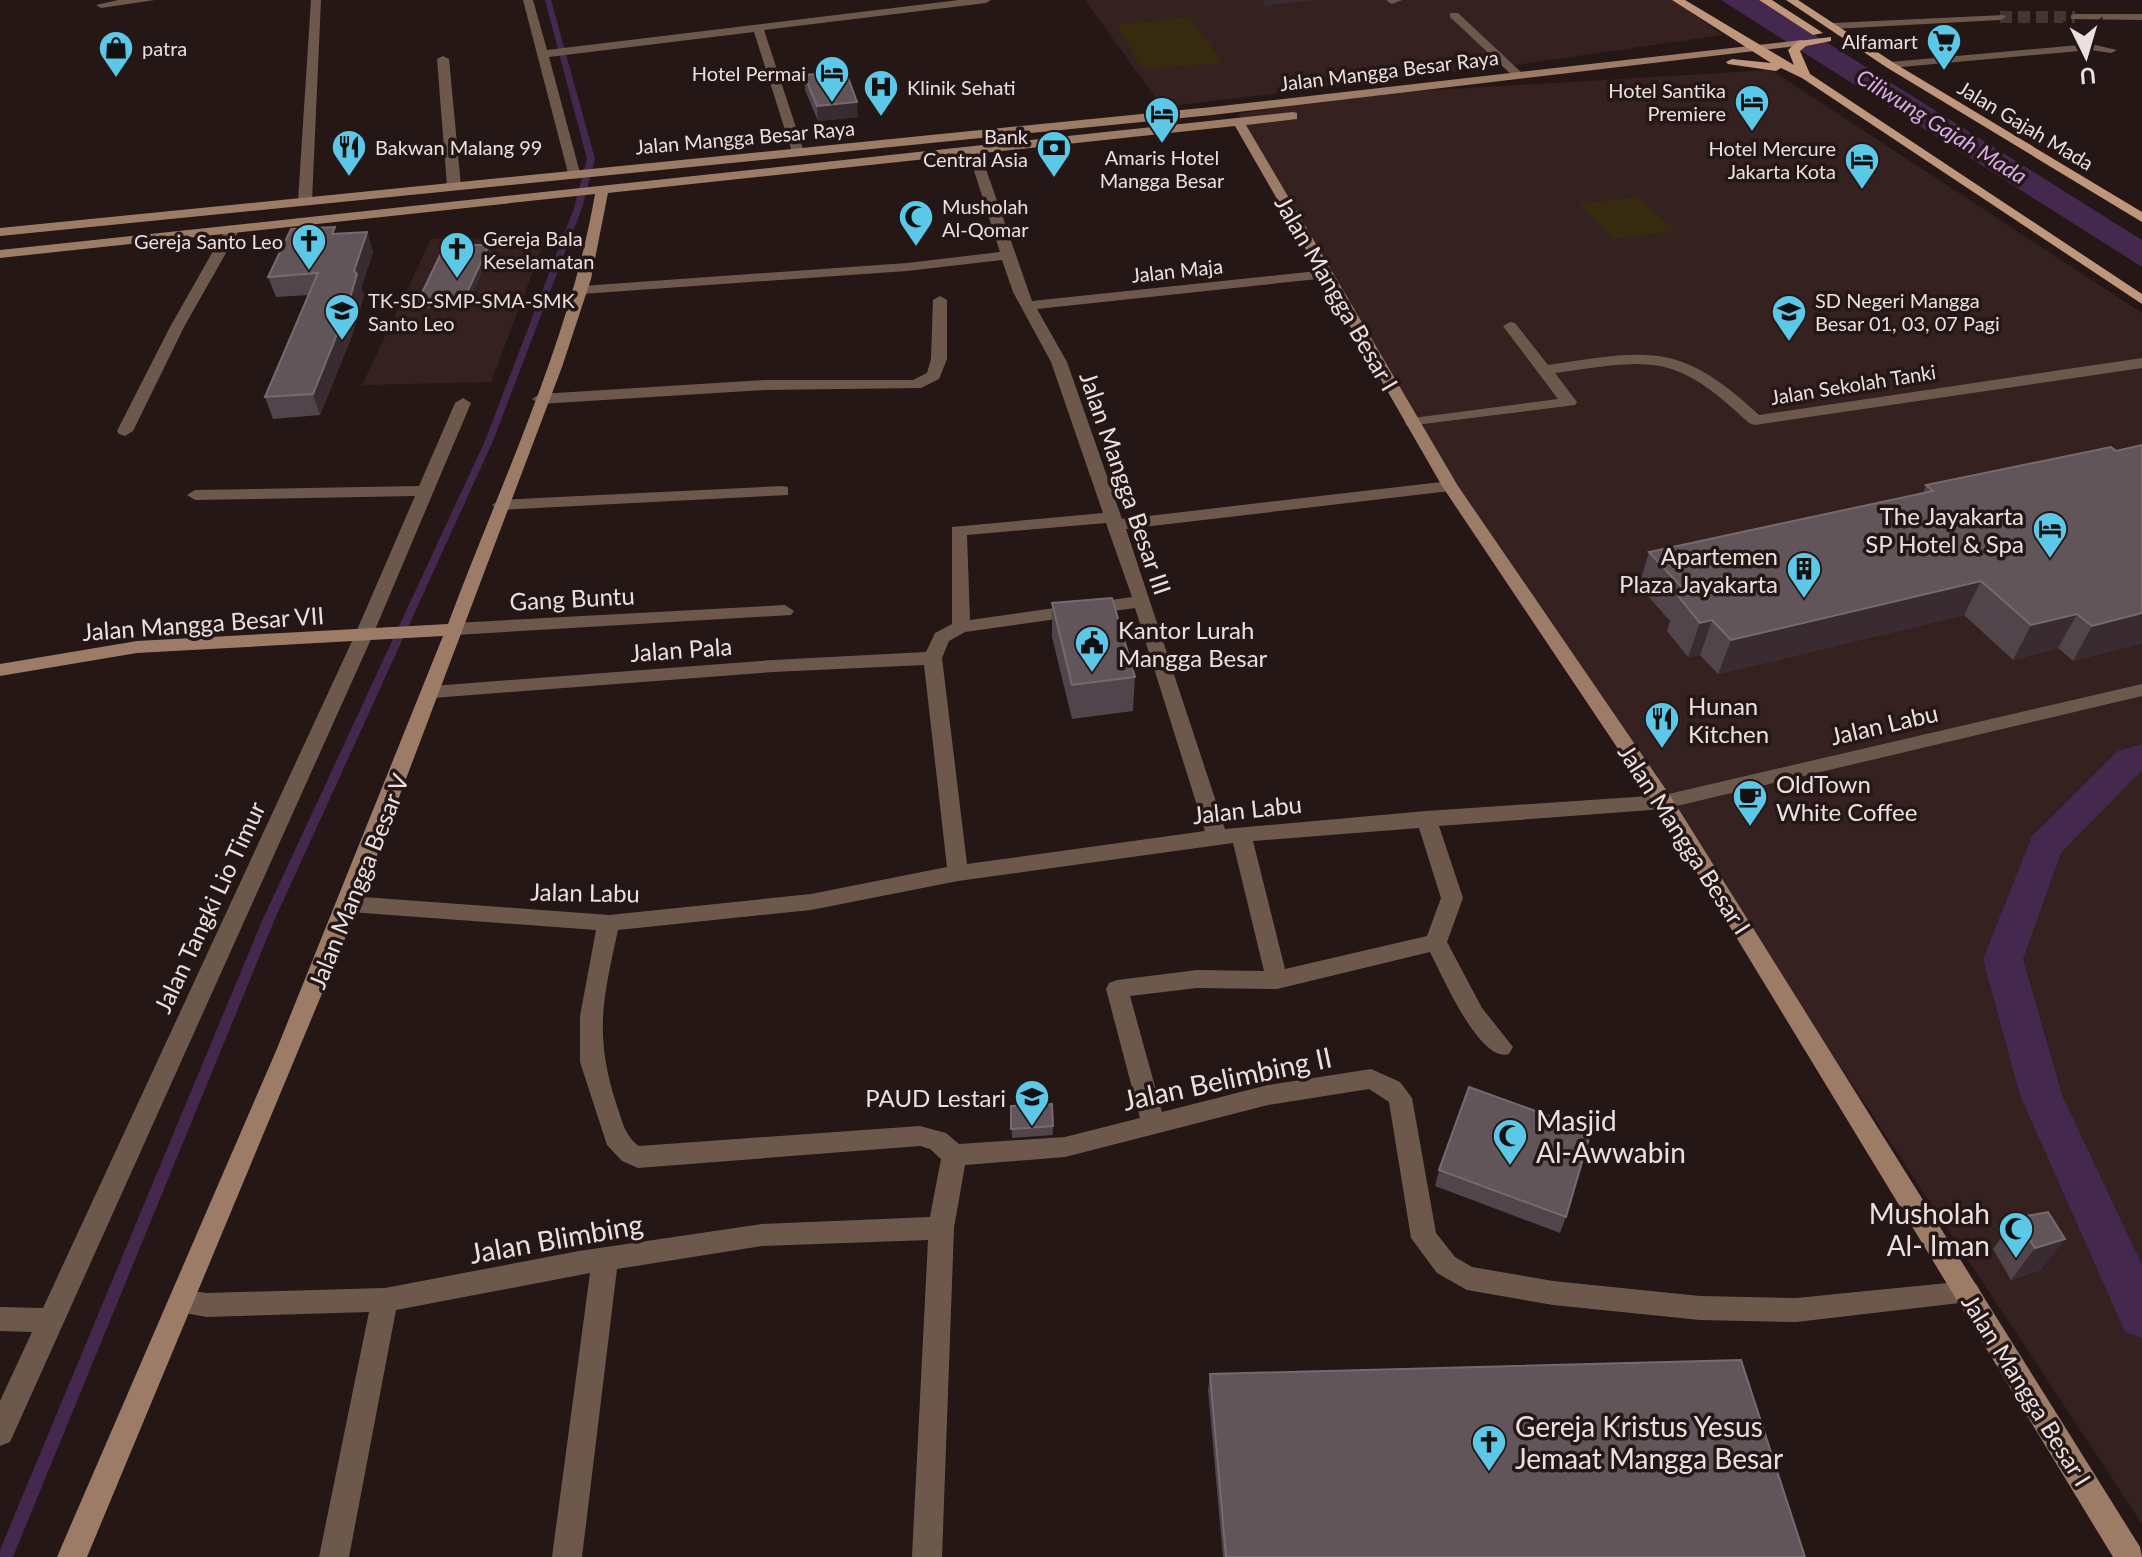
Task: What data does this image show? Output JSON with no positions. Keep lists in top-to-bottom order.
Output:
{
  "streets": {
    "main road": [
      "Jalan Mangga Besar Raya",
      "Jalan Gajah Mada",
      "Jalan Mangga Besar I",
      "Gang Buntu",
      "Jalan Mangga Besar VII",
      "Jalan Mangga Besar V"
    ],
    "street": [
      "Jalan Maja",
      "Jalan Sekolah Tanki",
      "Jalan Mangga Besar III",
      "Jalan Pala",
      "Jalan Labu",
      "Jalan Tangki Lio Timur",
      "Jalan Belimbing II",
      "Jalan Blimbing"
    ]
  },
  "crossings": [
    ["Jalan Mangga Besar Raya", "Jalan Gajah Mada"],
    ["Jalan Mangga Besar Raya", "Jalan Mangga Besar I"],
    ["Jalan Mangga Besar Raya", "Jalan Mangga Besar III"],
    ["Jalan Mangga Besar Raya", "Jalan Mangga Besar V"],
    ["Jalan Maja", "Jalan Mangga Besar I"],
    ["Jalan Maja", "Jalan Mangga Besar III"],
    ["Jalan Mangga Besar I", "Jalan Labu"],
    ["Jalan Mangga Besar I", "Jalan Belimbing II"],
    ["Jalan Mangga Besar III", "Jalan Labu"],
    ["Gang Buntu", "Jalan Mangga Besar VII"],
    ["Gang Buntu", "Jalan Mangga Besar V"],
    ["Gang Buntu", "Jalan Tangki Lio Timur"],
    ["Jalan Mangga Besar VII", "Jalan Tangki Lio Timur"],
    ["Jalan Pala", "Jalan Mangga Besar V"],
    ["Jalan Labu", "Jalan Mangga Besar V"],
    ["Jalan Mangga Besar V", "Jalan Blimbing"]
  ],
  "water": ["Ciliwung Gajah Mada"],
  "places": {
    "supermarket": ["Alfamart"],
    "shop": ["patra"],
    "hotel": [
      "Hotel Permai",
      "Hotel Santika Premiere",
      "Amaris Hotel Mangga Besar",
      "Hotel Mercure Jakarta Kota",
      "The Jayakarta SP Hotel & Spa"
    ],
    "hospital": ["Klinik Sehati"],
    "restaurant": ["Bakwan Malang 99", "Hunan Kitchen"],
    "bank": ["Bank Central Asia"],
    "mosque": ["Musholah Al-Qomar", "Masjid Al-Awwabin", "Musholah Al- Iman"],
    "church": ["Gereja Santo Leo", "Gereja Bala Keselamatan", "Gereja Kristus Yesus Jemaat Mangga Besar"],
    "school or university": ["TK-SD-SMP-SMA-SMK Santo Leo", "SD Negeri Mangga Besar 01, 03, 07 Pagi", "PAUD Lestari"],
    "building": ["Apartemen Plaza Jayakarta"],
    "public building": ["Kantor Lurah Mangga Besar"],
    "cafe": ["OldTown White Coffee"]
  },
  "north": "bottom"
}
